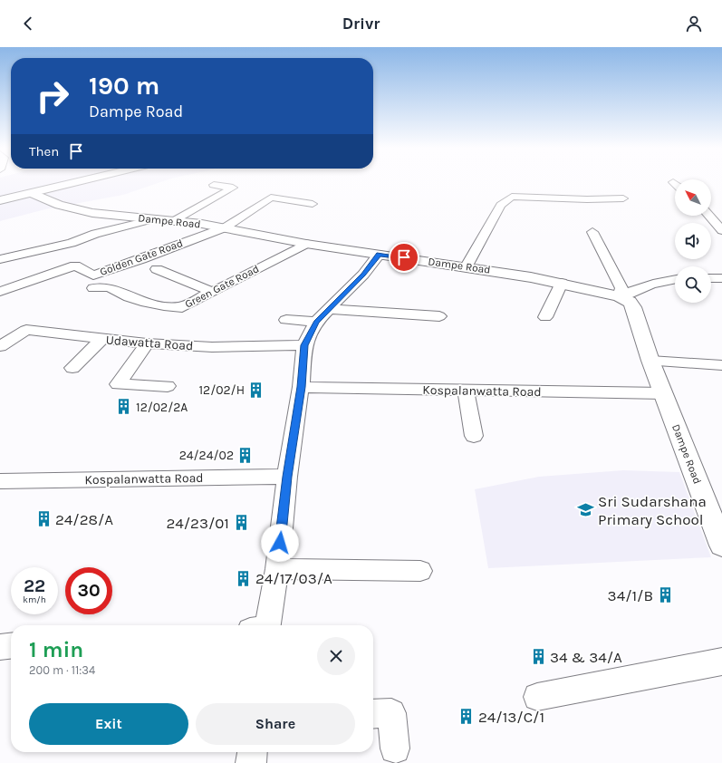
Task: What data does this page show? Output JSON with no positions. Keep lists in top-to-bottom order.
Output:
{
  "streets": {
    "street": [
      "Dampe Road",
      "Golden Gate Road",
      "Green Gate Road",
      "Udawatta Road",
      "Kospalanwatta Road"
    ]
  },
  "crossings": [
    ["Dampe Road", "Golden Gate Road"],
    ["Dampe Road", "Green Gate Road"],
    ["Dampe Road", "Kospalanwatta Road"]
  ],
  "places": {
    "building": [
      "12/02/H",
      "12/02/2A",
      "24/24/02",
      "24/28/A",
      "24/23/01",
      "24/17/03/A",
      "34/1/B",
      "34 & 34/A",
      "24/13/C/1"
    ],
    "school or university": ["Sri Sudarshana Primary School"]
  },
  "north": "top left",
  "page": {
    "header": "Drivr",
    "turn": ["190 m", "Dampe Road"],
    "then": "Then",
    "speed": "22 km/h",
    "limit": "30",
    "heading": ["1 min", "200 m · 11:34"],
    "buttons": ["Exit", "Share"]
  }
}
